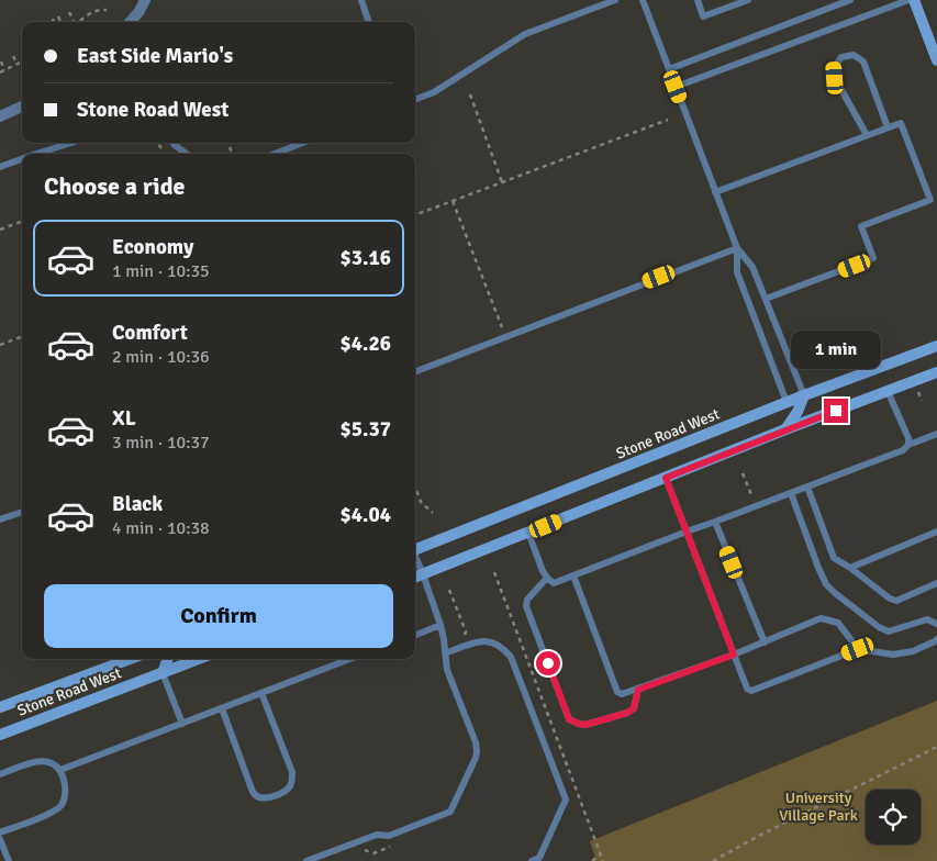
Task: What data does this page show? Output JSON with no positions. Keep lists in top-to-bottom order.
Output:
{
  "streets": {
    "main road": ["Stone Road West"]
  },
  "parks": ["University Village Park"],
  "page": {
    "banner": ["East Side Mario's", "Stone Road West"],
    "heading": "Choose a ride",
    "list": [
      {
        "name": "Economy",
        "note": "1 min · 10:35",
        "value": "$3.16"
      },
      {
        "name": "Comfort",
        "note": "2 min · 10:36",
        "value": "$4.26"
      },
      {
        "name": "XL",
        "note": "3 min · 10:37",
        "value": "$5.37"
      },
      {
        "name": "Black",
        "note": "4 min · 10:38",
        "value": "$4.04"
      }
    ],
    "bubble": "1 min",
    "buttons": "Confirm"
  }
}
